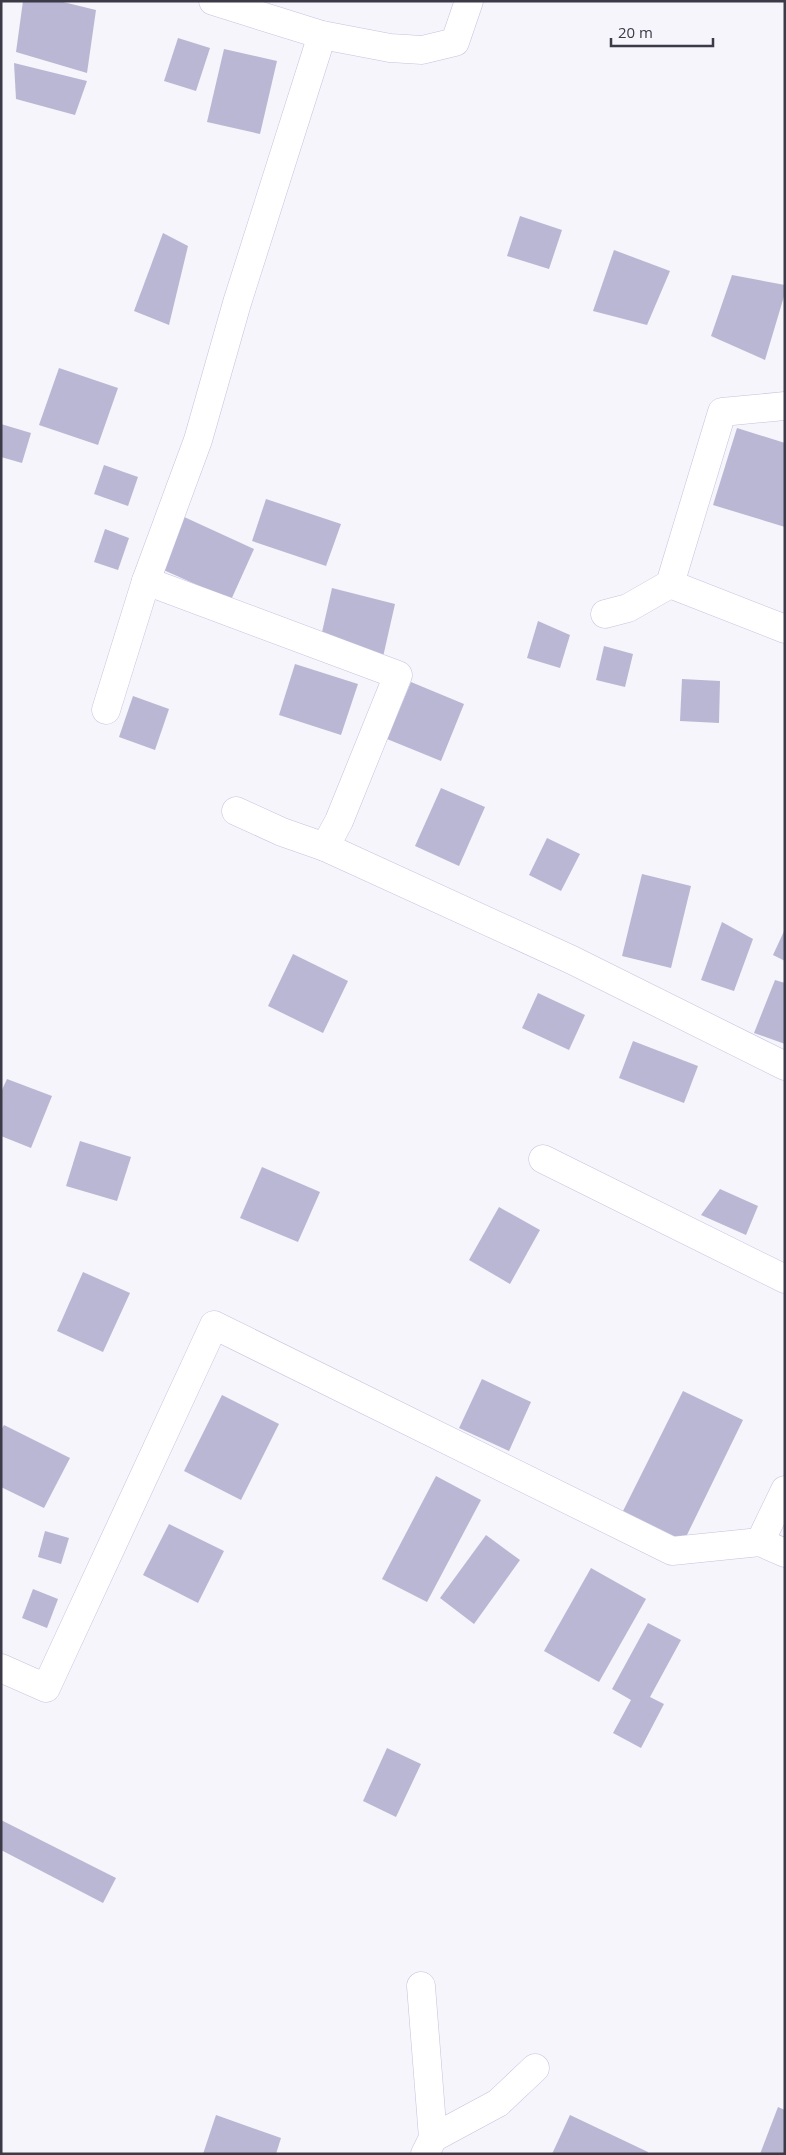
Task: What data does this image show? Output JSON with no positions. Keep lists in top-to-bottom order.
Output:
{
  "scale_bar": "20 m"
}
